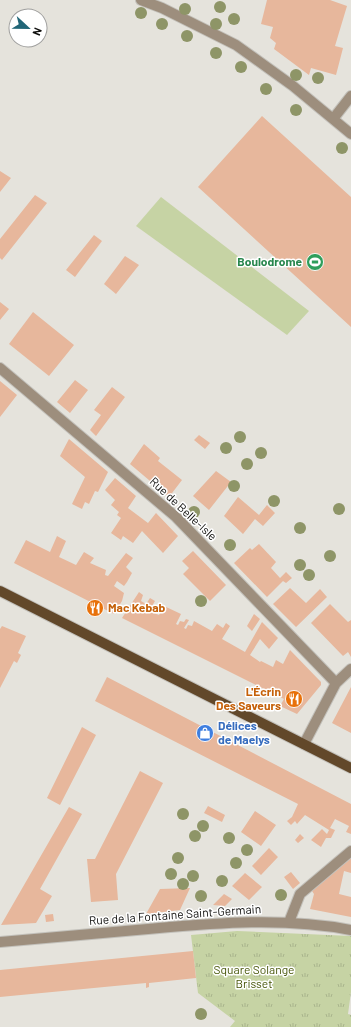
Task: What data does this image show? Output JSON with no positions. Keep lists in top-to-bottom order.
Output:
{
  "streets": {
    "street": ["Rue de Belle-Isle", "Rue de la Fontaine Saint-Germain"]
  },
  "parks": ["Square Solange Brisset"],
  "places": {
    "sports": ["Boulodrome"],
    "restaurant": ["Mac Kebab", "L'Écrin Des Saveurs"],
    "shop": ["Délices de Maelys"]
  },
  "north": "right"
}
